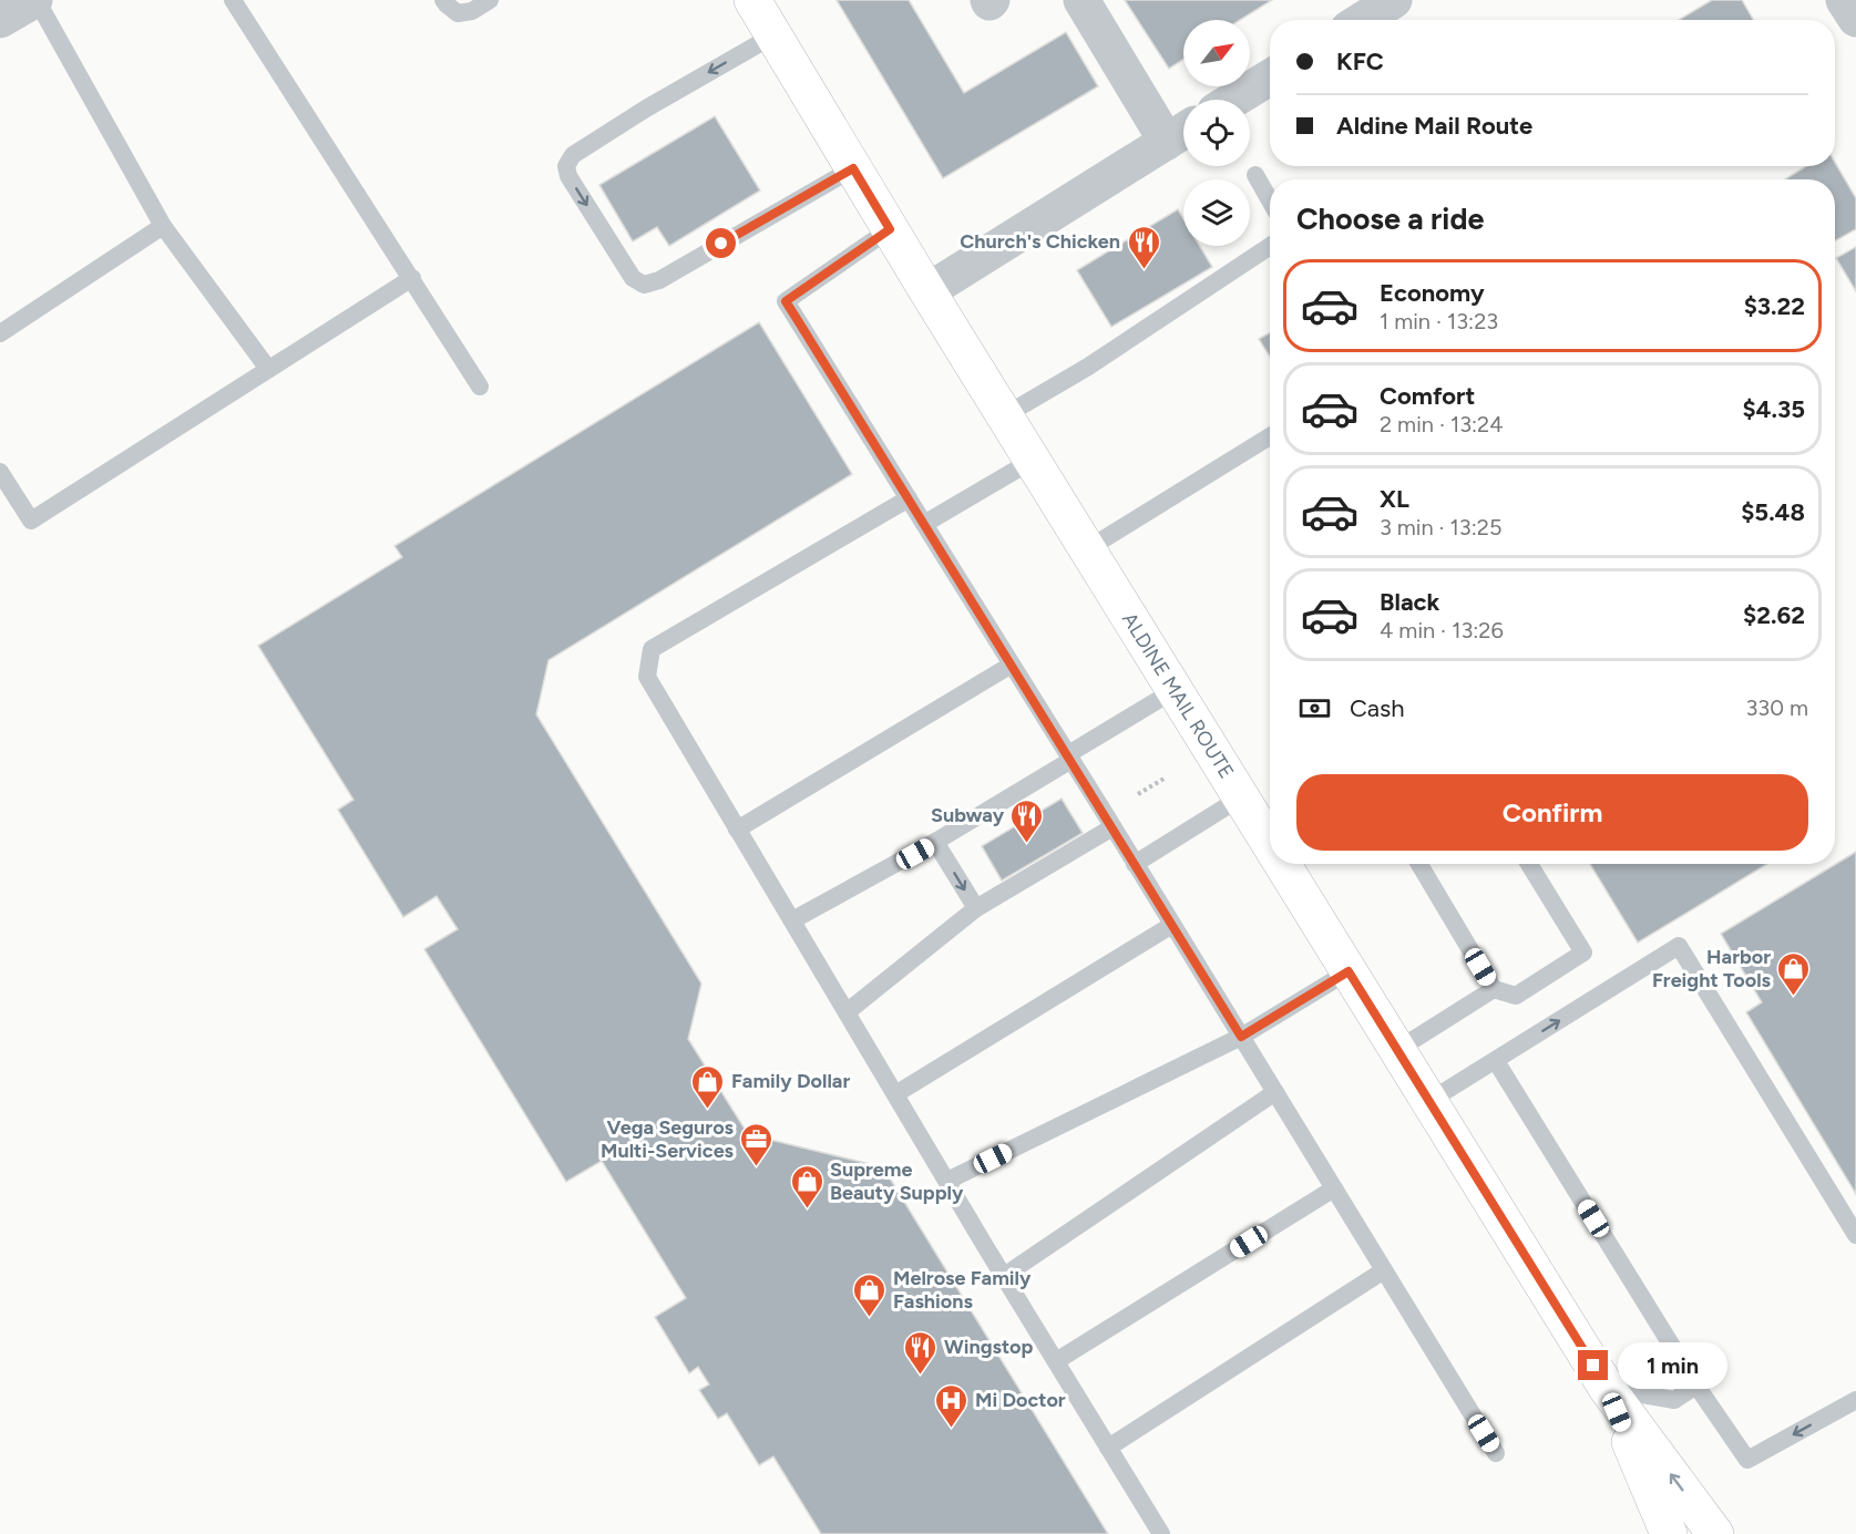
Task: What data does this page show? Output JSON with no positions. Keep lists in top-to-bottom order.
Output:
{
  "streets": {
    "main road": ["ALDINE MAIL ROUTE"]
  },
  "places": {
    "restaurant": ["Church's Chicken", "Subway", "Wingstop"],
    "shop": [
      "Harbor Freight Tools",
      "Family Dollar",
      "Supreme Beauty Supply",
      "Melrose Family Fashions"
    ],
    "office": ["Vega Seguros Multi-Services"],
    "hospital": ["Mi Doctor"]
  },
  "north": "top right",
  "page": {
    "banner": ["KFC", "Aldine Mail Route"],
    "heading": "Choose a ride",
    "list": [
      {
        "name": "Economy",
        "note": "1 min · 13:23",
        "value": "$3.22"
      },
      {
        "name": "Comfort",
        "note": "2 min · 13:24",
        "value": "$4.35"
      },
      {
        "name": "XL",
        "note": "3 min · 13:25",
        "value": "$5.48"
      },
      {
        "name": "Black",
        "note": "4 min · 13:26",
        "value": "$2.62"
      }
    ],
    "pay": ["Cash", "330 m"],
    "buttons": "Confirm",
    "bubble": "1 min"
  }
}
